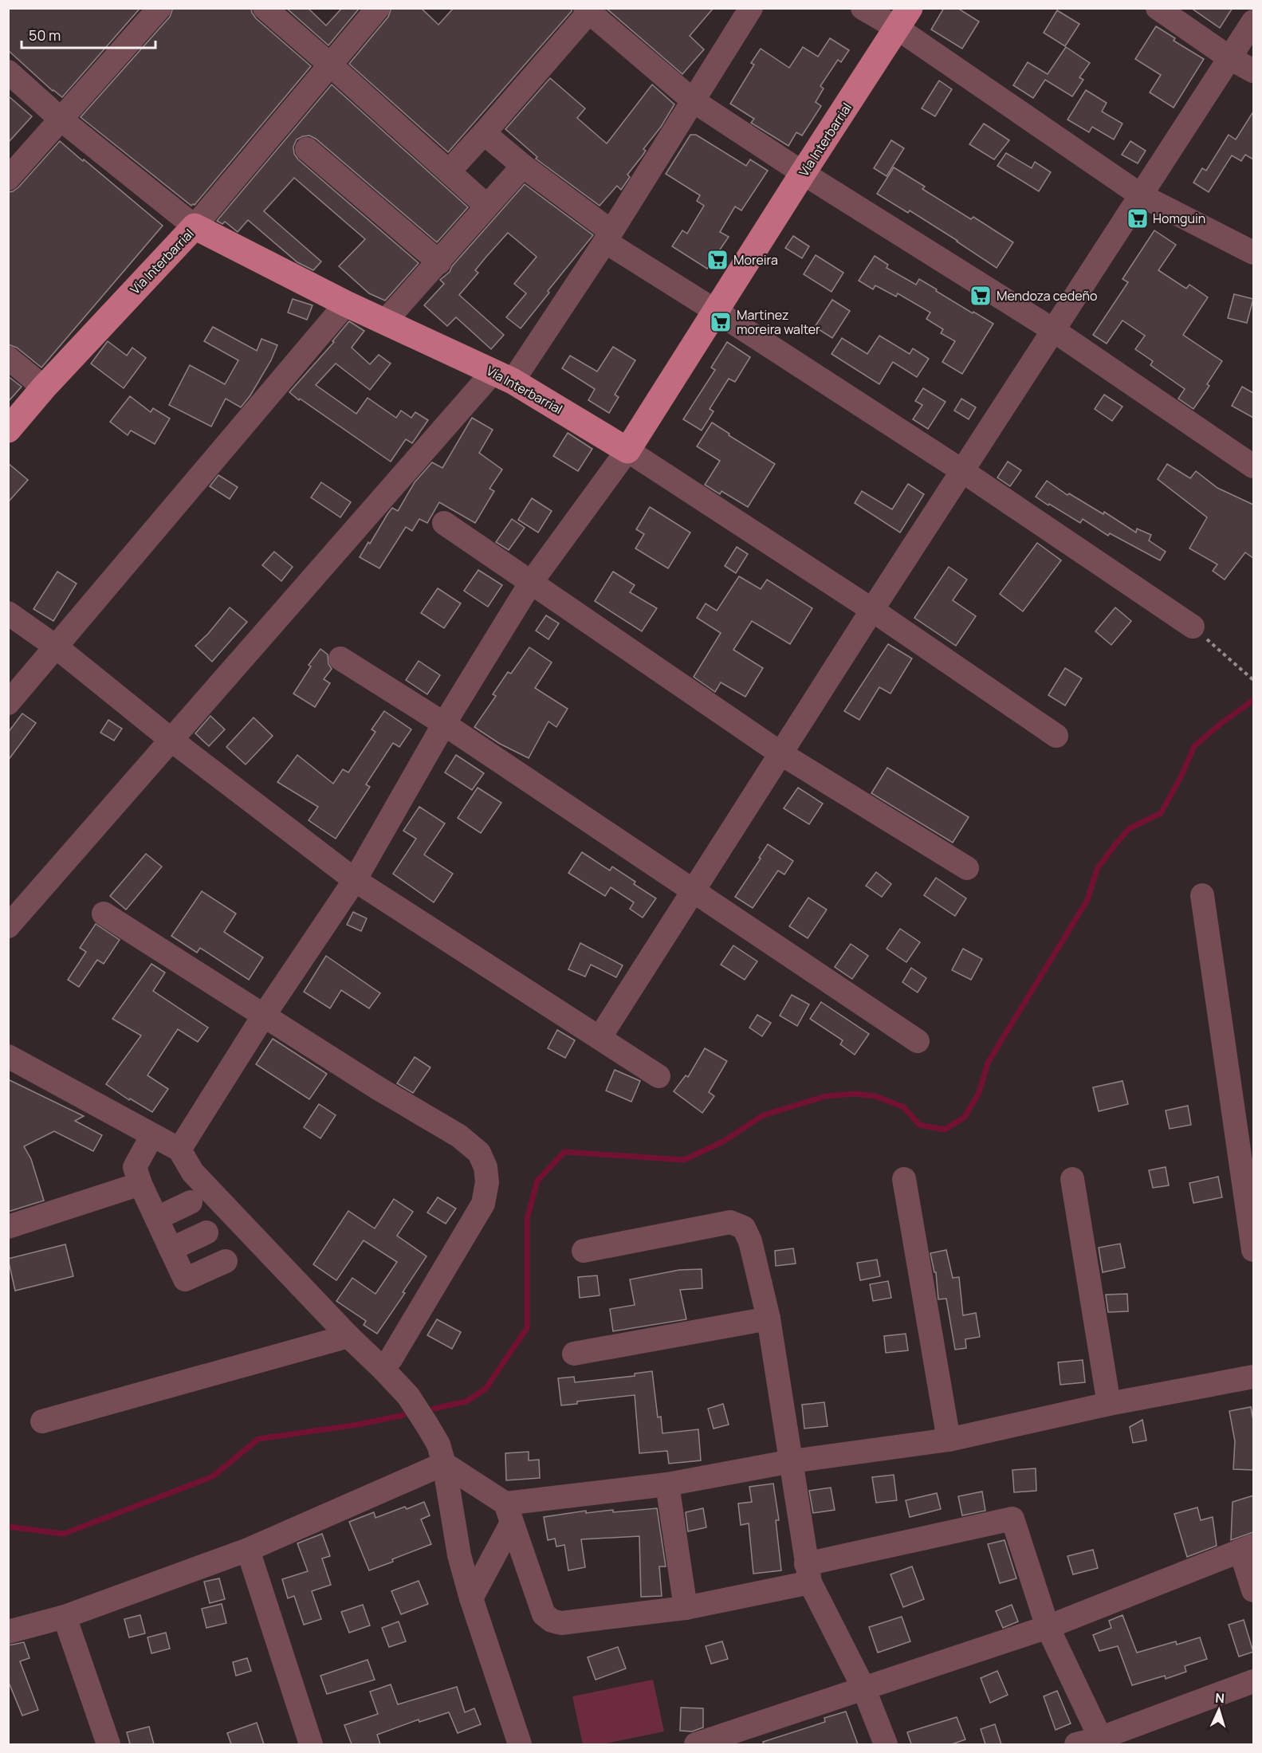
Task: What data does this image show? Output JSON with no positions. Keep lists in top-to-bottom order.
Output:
{
  "streets": {
    "main road": ["Vía Interbarrial"]
  },
  "places": {
    "supermarket": [
      "Homguin",
      "Moreira",
      "Mendoza cedeño",
      "Martinez moreira walter"
    ]
  },
  "scale_bar": "50 m",
  "north": "top"
}
